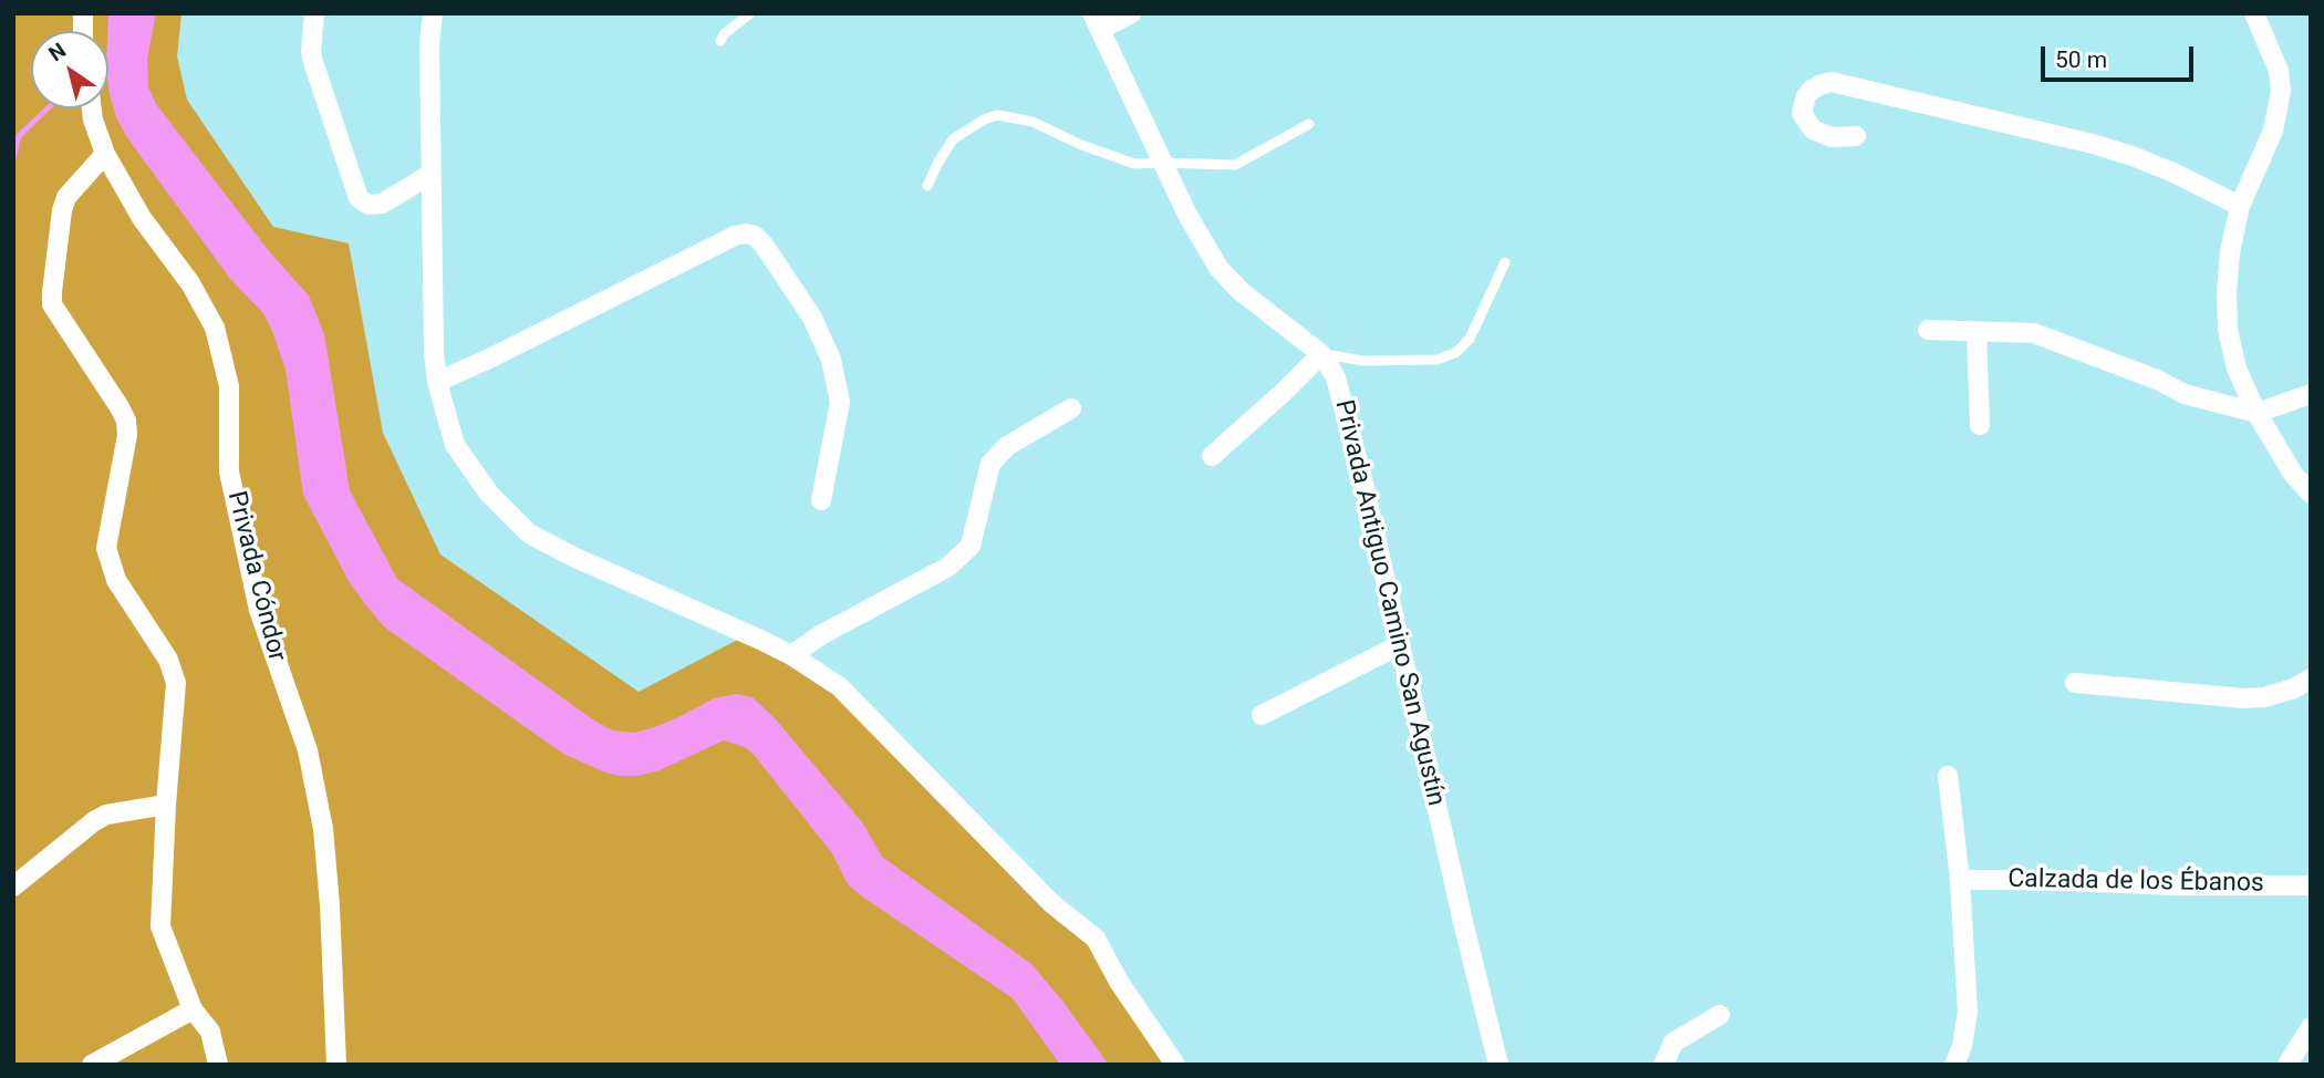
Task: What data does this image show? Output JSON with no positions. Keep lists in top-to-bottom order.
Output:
{
  "streets": {
    "street": ["Privada Cóndor", "Privada Antiguo Camino San Agustín", "Calzada de los Ébanos"]
  },
  "scale_bar": "50 m",
  "north": "top left"
}
